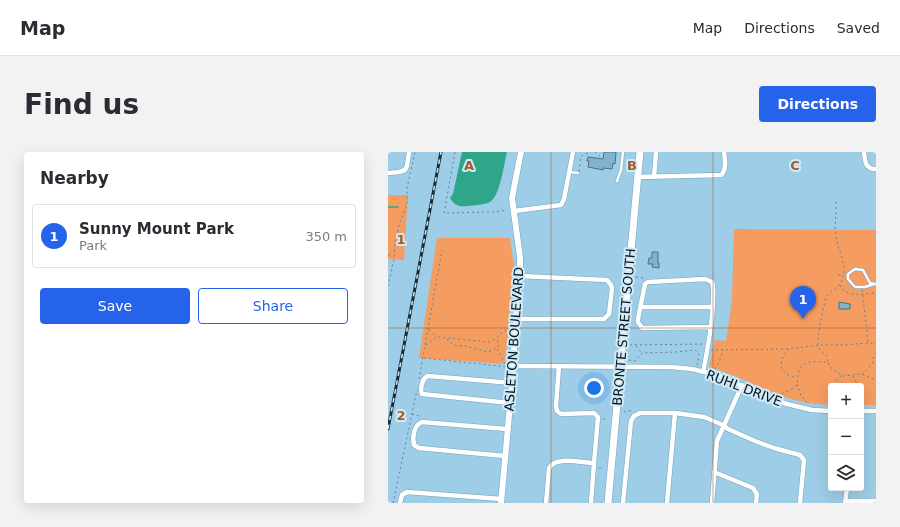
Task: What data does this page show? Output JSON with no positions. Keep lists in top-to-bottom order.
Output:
{
  "streets": {
    "main road": ["BRONTE STREET SOUTH"],
    "street": ["ASLETON BOULEVARD", "RUHL DRIVE"]
  },
  "crossings": [
    ["BRONTE STREET SOUTH", "RUHL DRIVE"],
    ["ASLETON BOULEVARD", "RUHL DRIVE"]
  ],
  "page": {
    "header": "Map",
    "nav": ["Map", "Directions", "Saved"],
    "buttons": [
      "Directions",
      ["Save", "Share"]
    ],
    "title": "Find us",
    "heading": "Nearby",
    "list": [
      {
        "mark": "1",
        "name": "Sunny Mount Park",
        "note": "Park",
        "value": "350 m"
      }
    ],
    "pins": "1",
    "map_buttons": ["+", "−"]
  },
  "grid": {
    "columns": ["A", "B", "C"],
    "rows": ["1", "2"]
  }
}
